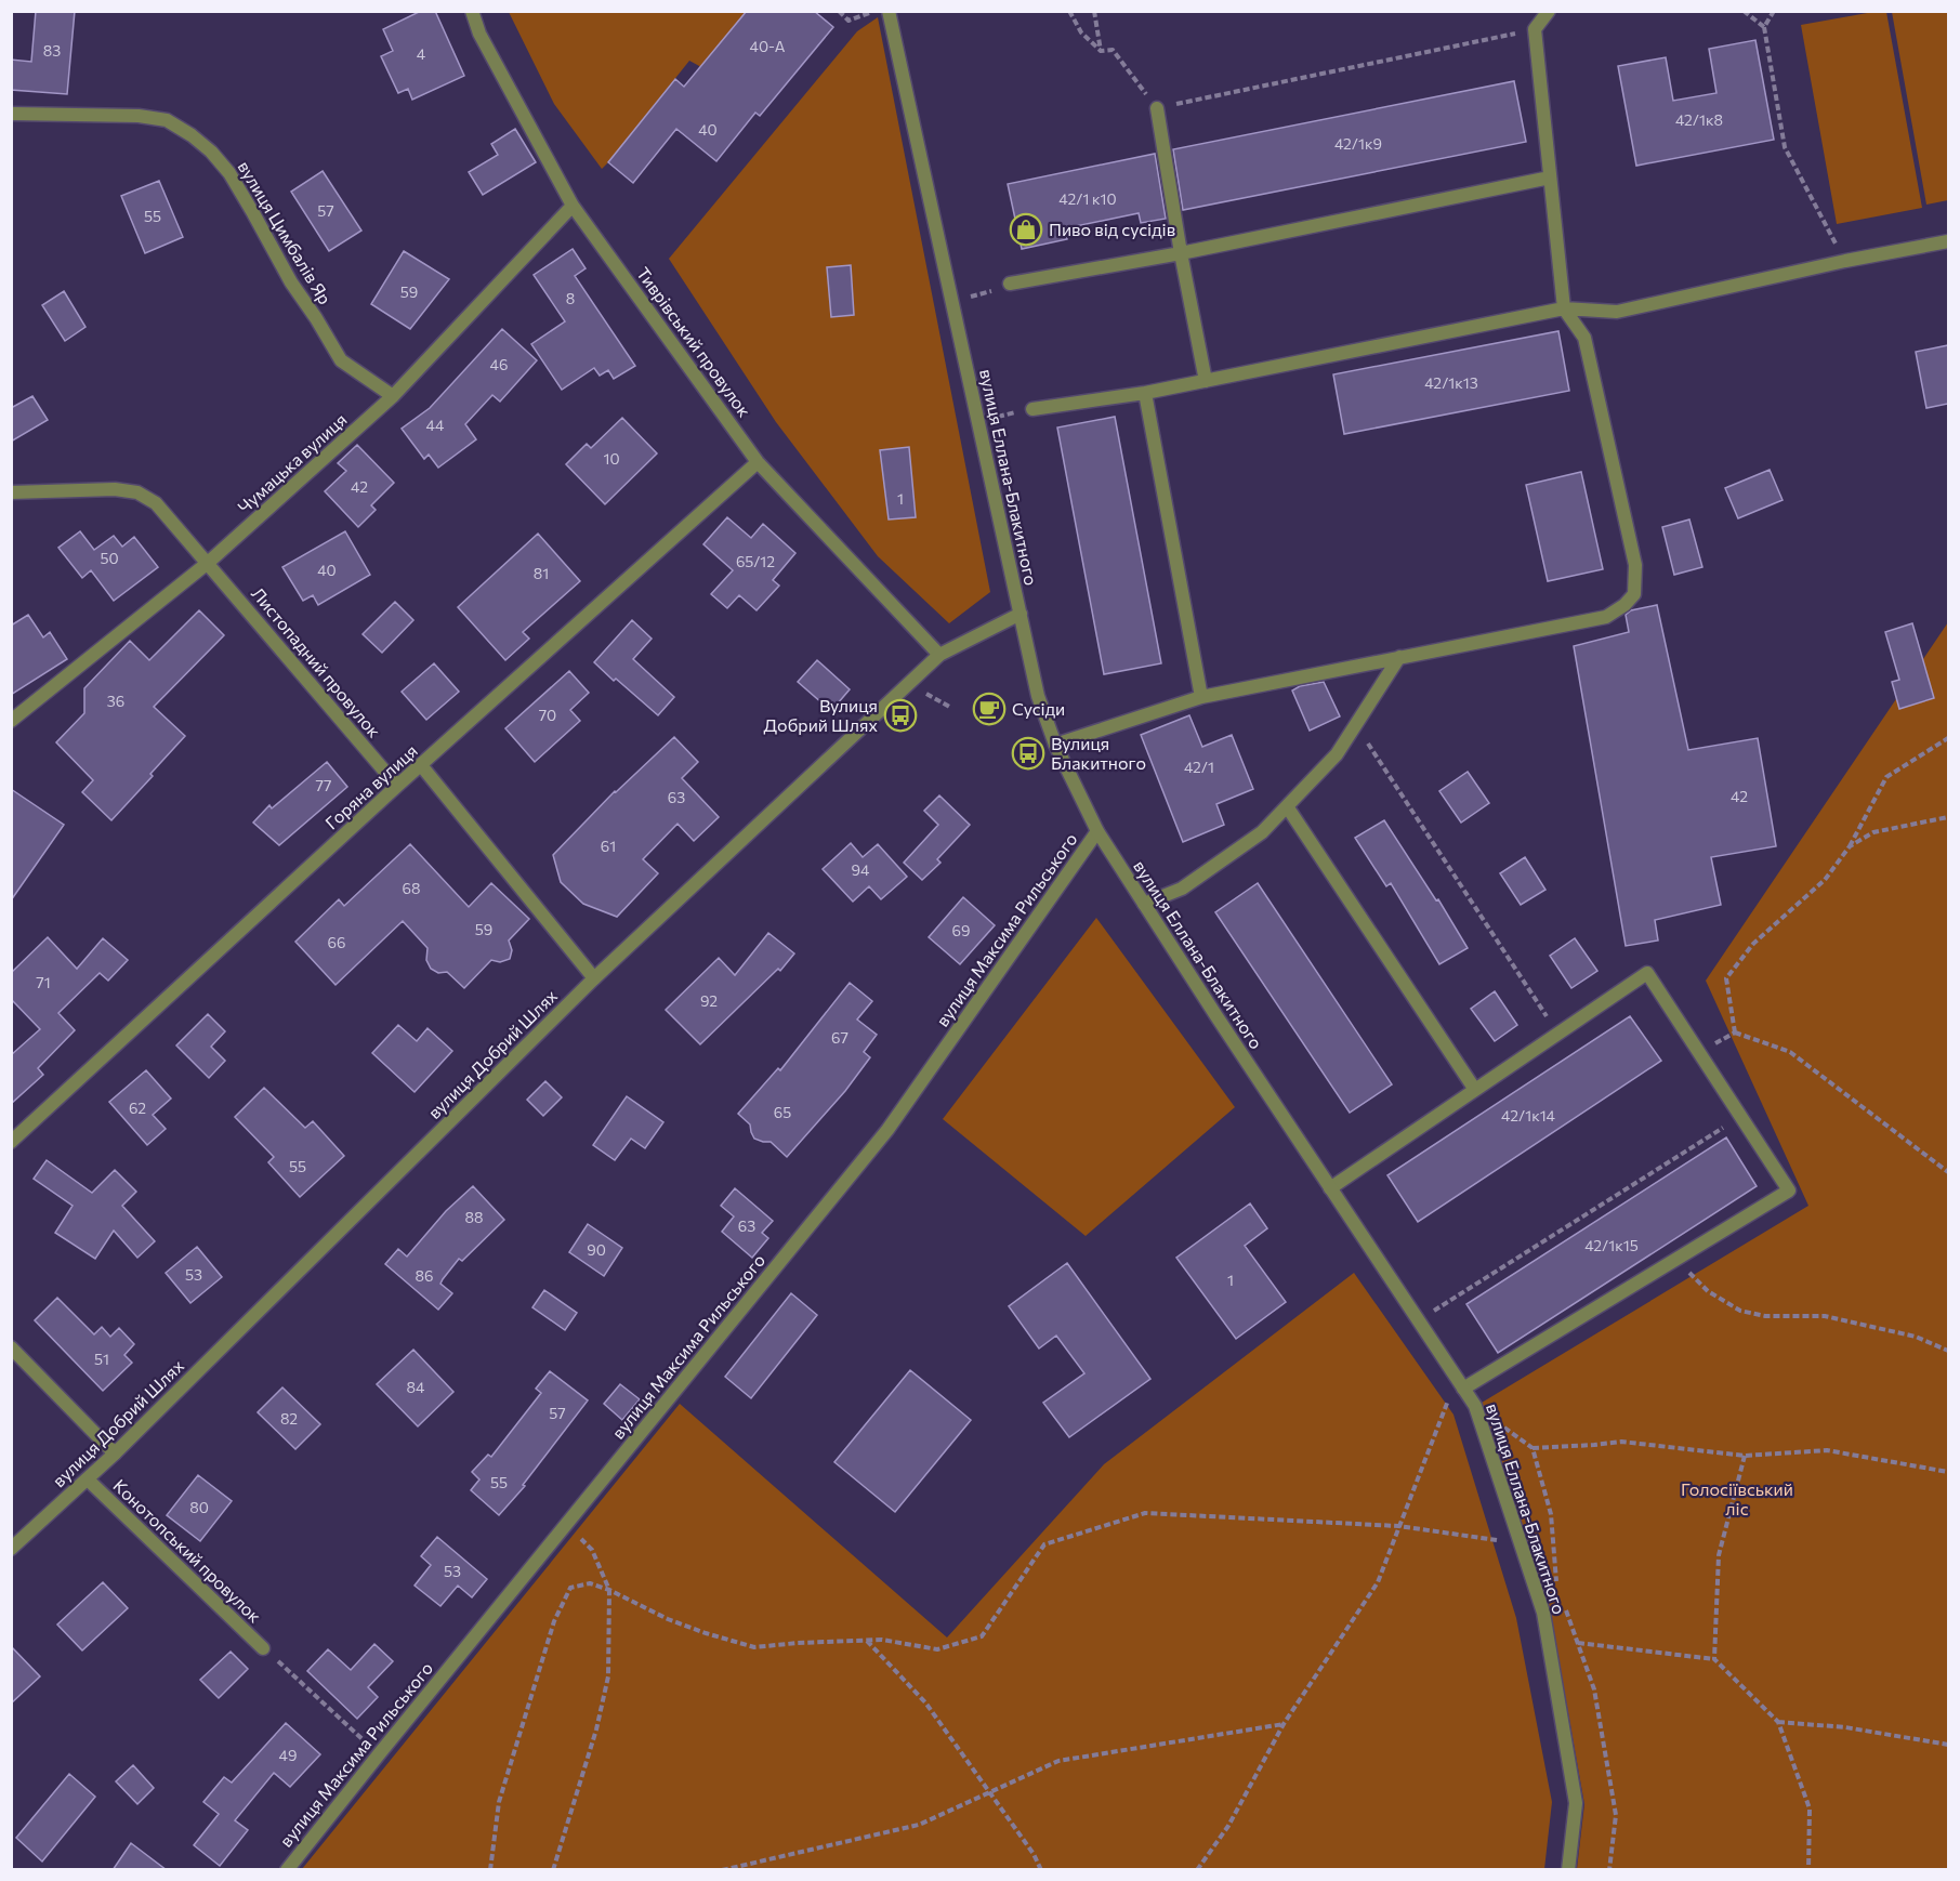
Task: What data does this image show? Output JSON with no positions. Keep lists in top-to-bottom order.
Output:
{
  "streets": {
    "street": [
      "вулиця Цимбалів Яр",
      "Тиврівський провулок",
      "Чумацька вулиця",
      "вулиця Еллана-Блакитного",
      "Листопадний провулок",
      "Горяна вулиця",
      "вулиця Максима Рильського",
      "вулиця Добрий Шлях",
      "Конотопський провулок"
    ]
  },
  "crossings": [
    ["вулиця Цимбалів Яр", "Чумацька вулиця"],
    ["Тиврівський провулок", "Чумацька вулиця"],
    ["Тиврівський провулок", "Горяна вулиця"],
    ["Тиврівський провулок", "вулиця Добрий Шлях"],
    ["Чумацька вулиця", "Листопадний провулок"],
    ["вулиця Еллана-Блакитного", "вулиця Максима Рильського"],
    ["вулиця Еллана-Блакитного", "вулиця Добрий Шлях"],
    ["Листопадний провулок", "Горяна вулиця"],
    ["вулиця Добрий Шлях", "Конотопський провулок"]
  ],
  "parks": ["Голосіївський ліс"],
  "places": {
    "shop": ["Пиво від сусідів"],
    "cafe": ["Сусіди"],
    "bus stop": ["Вулиця Добрий Шлях", "Вулиця Блакитного"]
  },
  "house_numbers": [
    "40-А",
    "83",
    "4",
    "42/1к8",
    "40",
    "42/1к9",
    "42/1 к10",
    "57",
    "55",
    "59",
    "8",
    "46",
    "42/1к13",
    "44",
    "10",
    "42",
    "1",
    "50",
    "65/12",
    "40",
    "81",
    "36",
    "70",
    "42/1",
    "77",
    "42",
    "63",
    "61",
    "94",
    "68",
    "59",
    "69",
    "66",
    "71",
    "92",
    "67",
    "62",
    "65",
    "42/1к14",
    "55",
    "88",
    "63",
    "42/1к15",
    "90",
    "53",
    "86",
    "1",
    "51",
    "84",
    "57",
    "82",
    "55",
    "80",
    "53",
    "49"
  ]
}
